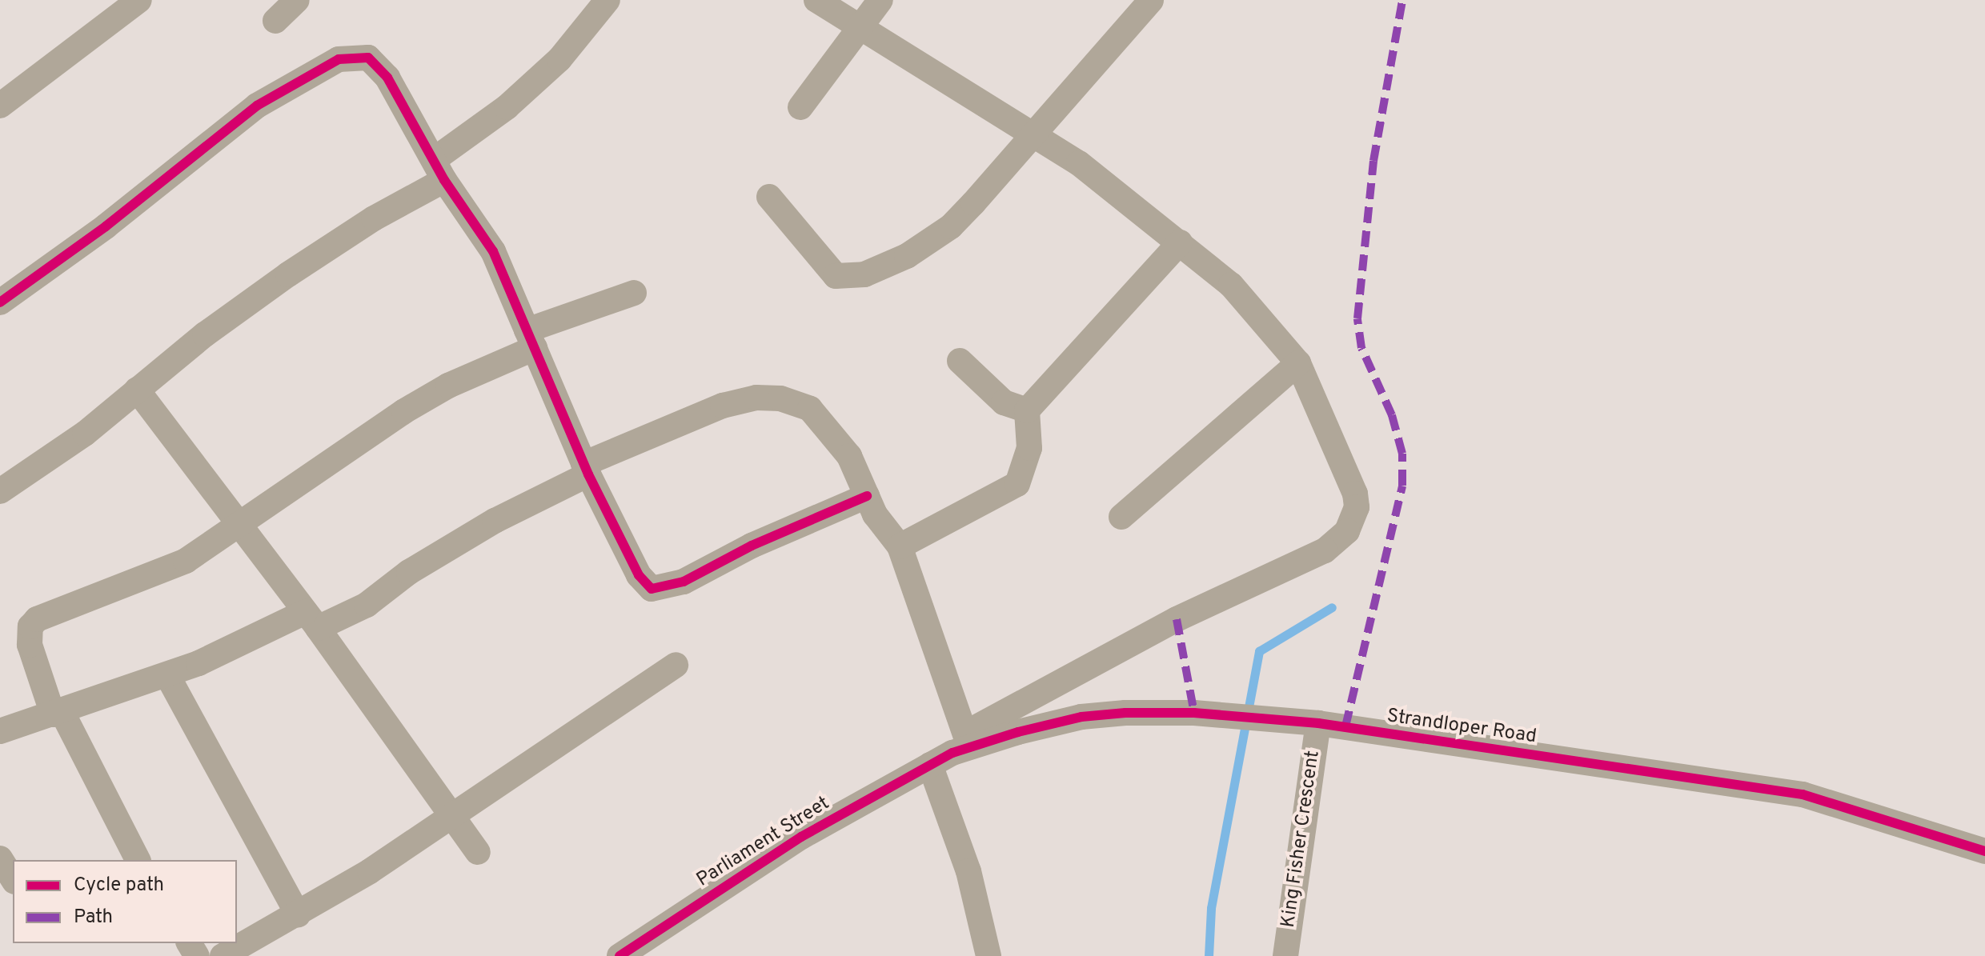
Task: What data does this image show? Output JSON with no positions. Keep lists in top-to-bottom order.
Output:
{
  "streets": {
    "street": ["Strandloper Road", "King Fisher Crescent", "Parliament Street"]
  },
  "crossings": [
    ["Strandloper Road", "King Fisher Crescent"],
    ["Strandloper Road", "Parliament Street"]
  ],
  "legend": ["Cycle path", "Path"]
}
